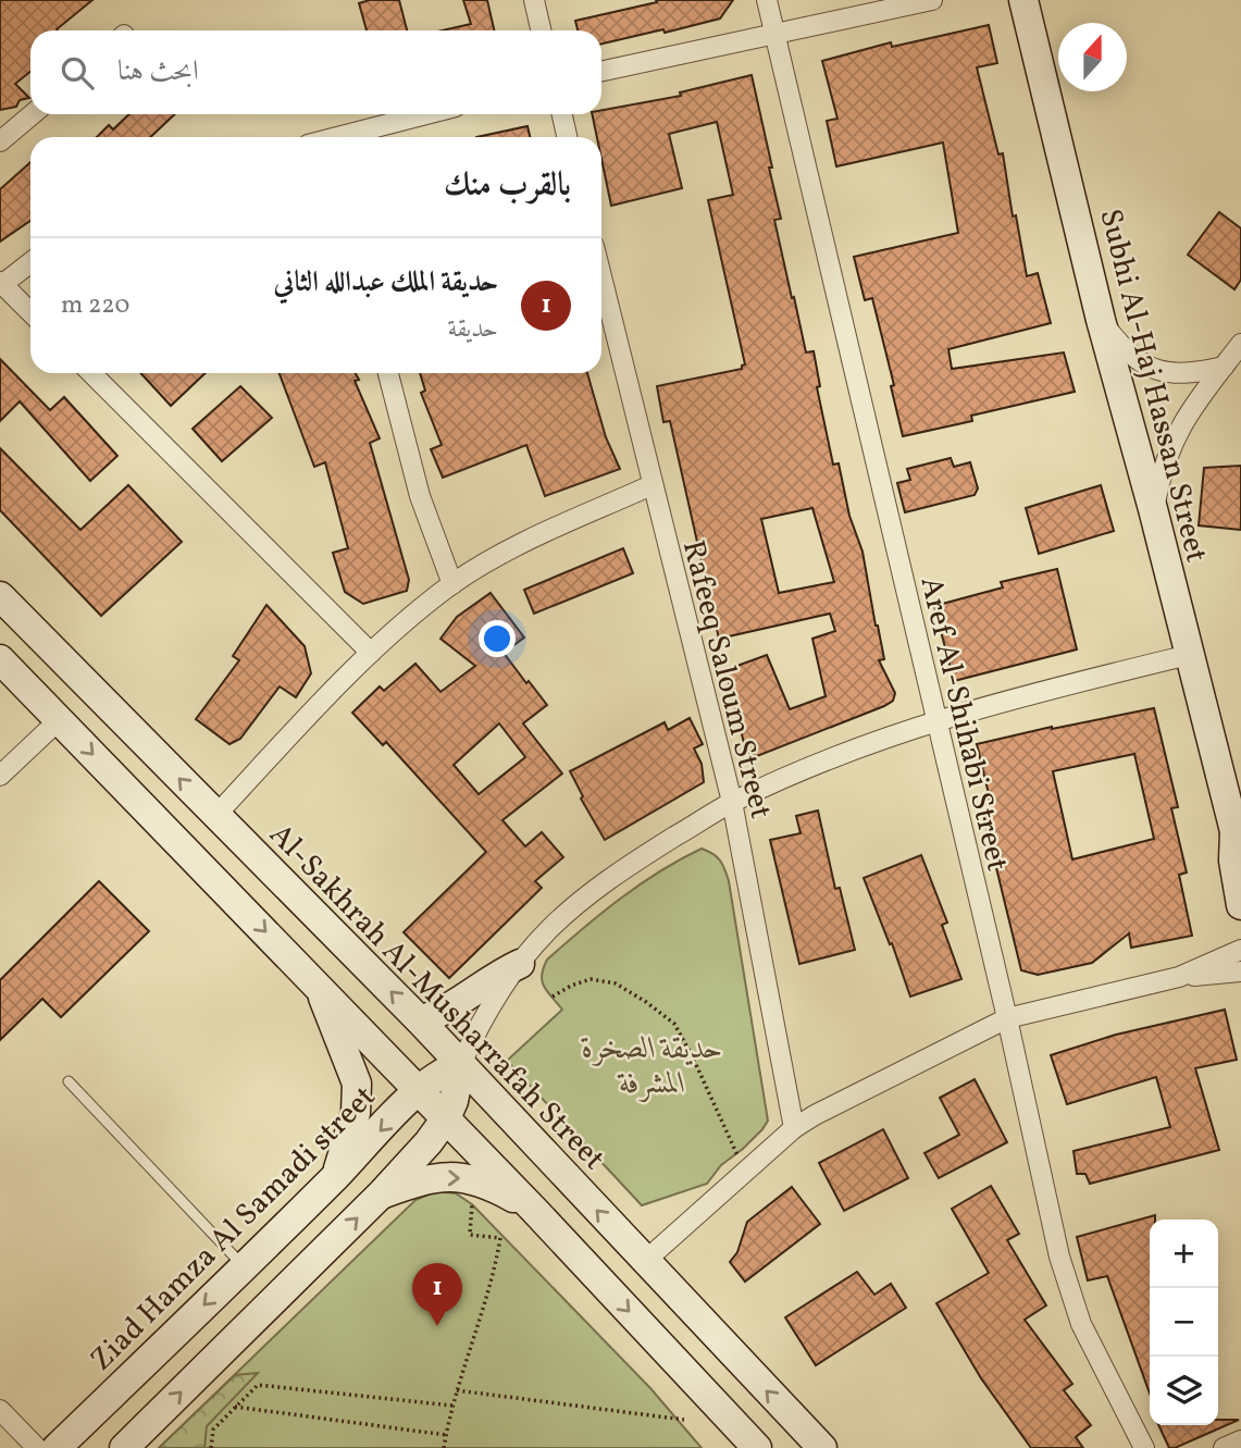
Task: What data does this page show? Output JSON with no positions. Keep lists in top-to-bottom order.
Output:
{
  "streets": {
    "main road": ["Subhi Al-Haj Hassan Street", "Al-Sakhrah Al-Musharrafah Street", "Ziad Hamza Al Samadi street"],
    "street": ["Rafeeq Saloum Street", "Aref Al-Shihabi Street"]
  },
  "crossings": [
    ["Al-Sakhrah Al-Musharrafah Street", "Ziad Hamza Al Samadi street"]
  ],
  "parks": ["حديقة الصخرة المشرفة"],
  "north": "top",
  "page": {
    "search": "ابحث هنا",
    "heading": "بالقرب منك",
    "list": [
      {
        "mark": "1",
        "name": "حديقة الملك عبدالله الثاني",
        "note": "حديقة",
        "value": "220 m"
      }
    ],
    "map_buttons": ["+", "−"],
    "pins": "1"
  }
}
